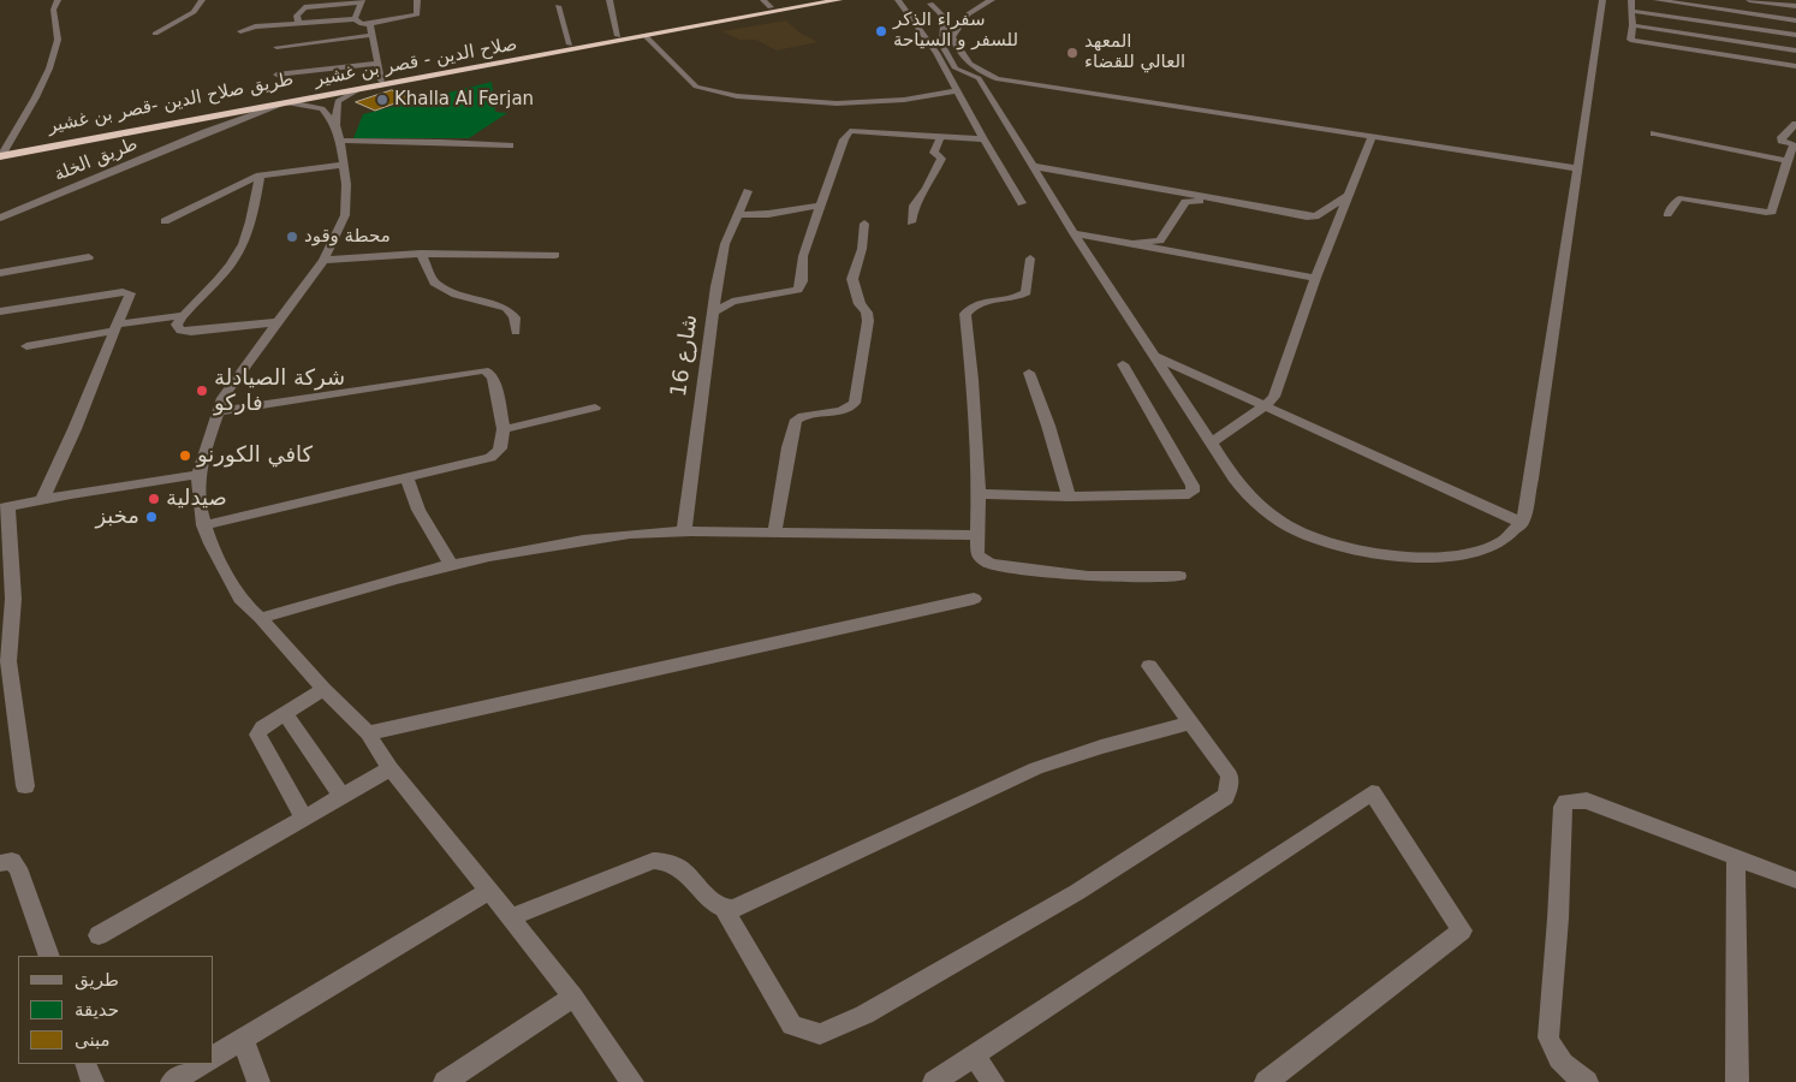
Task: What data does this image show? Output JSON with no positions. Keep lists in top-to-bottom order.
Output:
{
  "streets": {
    "highway": ["صلاح الدين - قصر بن غشير", "طريق صلاح الدين -قصر بن غشير"],
    "street": ["طريق الخلة", "شارع 16"]
  },
  "crossings": [
    ["صلاح الدين - قصر بن غشير", "طريق صلاح الدين -قصر بن غشير"],
    ["صلاح الدين - قصر بن غشير", "طريق الخلة"]
  ],
  "places": [
    "سفراء الذكر للسفر و السياحة",
    "المعهد العالي للقضاء",
    "Khalla Al Ferjan",
    "محطة وقود",
    "شركة الصيادلة فاركو",
    "كافي الكورنو",
    "صيدلية",
    "مخبز"
  ],
  "legend": ["طريق", "حديقة", "مبنى"]
}
